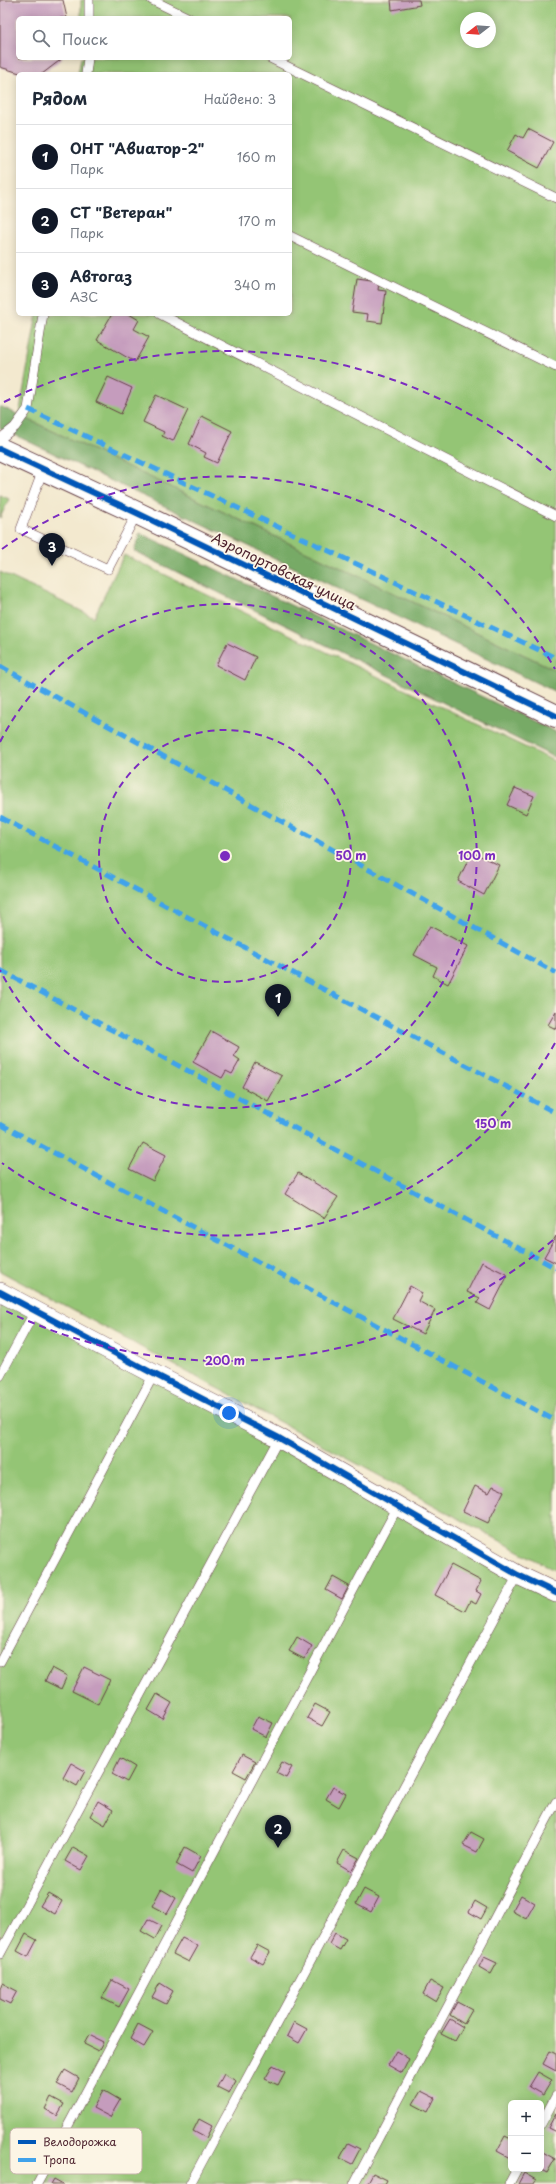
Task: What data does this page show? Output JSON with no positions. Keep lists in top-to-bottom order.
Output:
{
  "streets": {
    "street": ["Аэропортовская улица"]
  },
  "legend": ["Велодорожка", "Тропа"],
  "north": "left",
  "page": {
    "search": "Поиск",
    "heading": ["Рядом", "Найдено: 3"],
    "list": [
      {
        "mark": "1",
        "name": "ОНТ \"Авиатор-2\"",
        "note": "Парк",
        "value": "160 m"
      },
      {
        "mark": "2",
        "name": "СТ \"Ветеран\"",
        "note": "Парк",
        "value": "170 m"
      },
      {
        "mark": "3",
        "name": "Автогаз",
        "note": "АЗС",
        "value": "340 m"
      }
    ],
    "pins": ["3", "1", "2"],
    "map_buttons": ["+", "−"]
  },
  "rings": [
    "50 m",
    "100 m",
    "150 m",
    "200 m"
  ]
}
